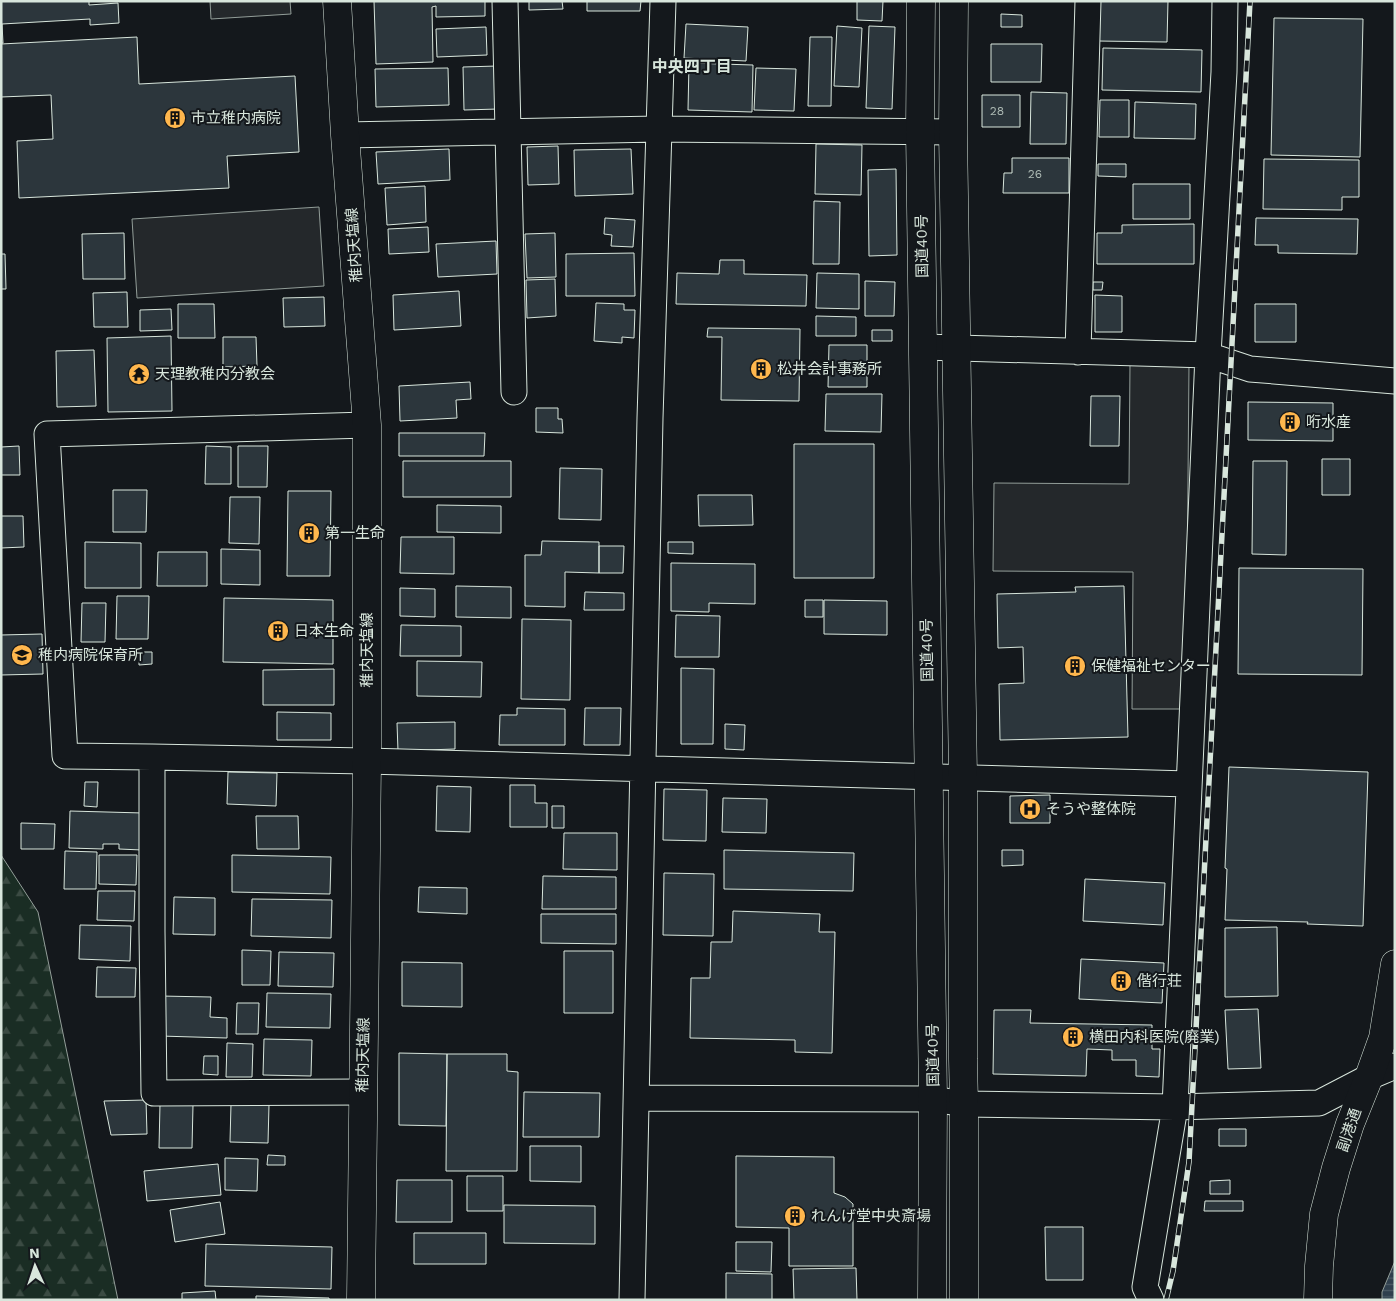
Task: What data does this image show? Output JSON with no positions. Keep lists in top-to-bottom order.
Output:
{
  "streets": {
    "main road": ["稚内天塩線", "国道40号", "副港通"]
  },
  "districts": ["中央四丁目"],
  "places": {
    "building": [
      "市立稚内病院",
      "松井会計事務所",
      "哘水産",
      "第一生命",
      "日本生命",
      "保健福祉センター",
      "偕行荘",
      "横田内科医院(廃業)",
      "れんげ堂中央斎場"
    ],
    "temple": ["天理教稚内分教会"],
    "school or university": ["稚内病院保育所"],
    "hospital": ["そうや整体院"]
  },
  "house_numbers": ["28", "26"],
  "north": "top"
}
